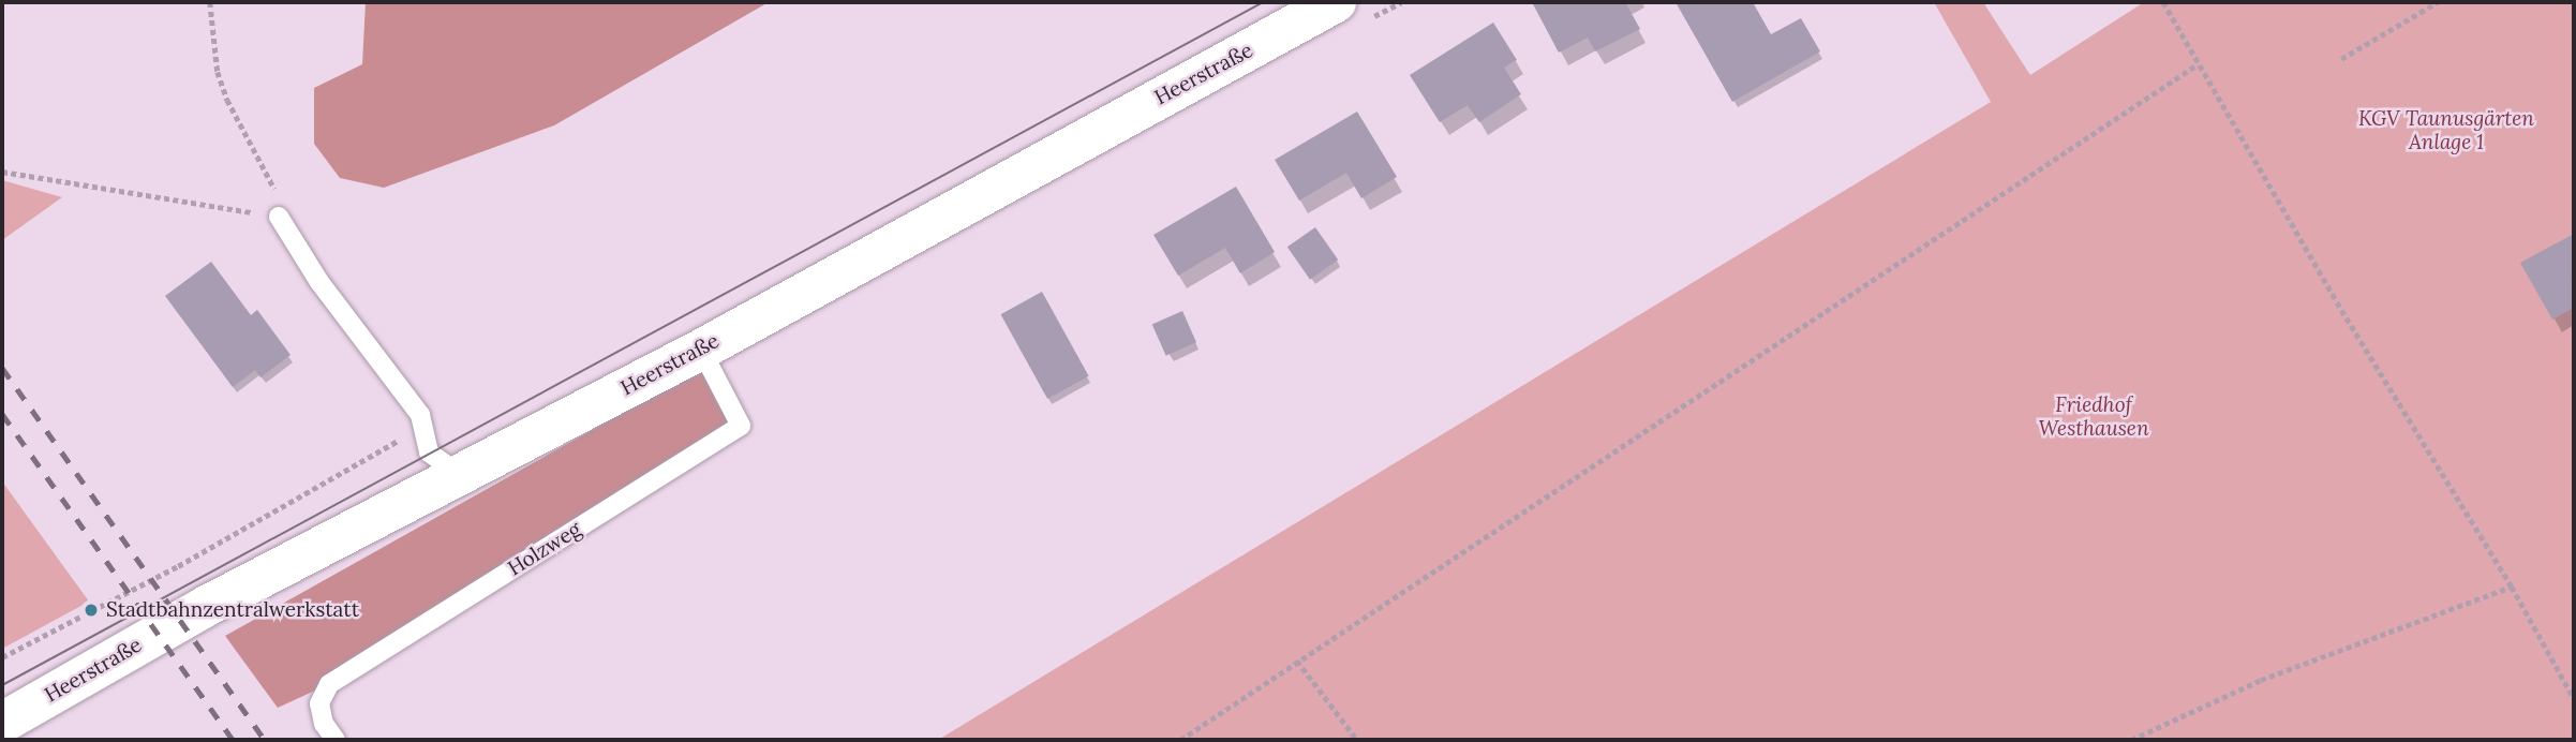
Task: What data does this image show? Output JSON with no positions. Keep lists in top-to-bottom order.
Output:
{
  "streets": {
    "main road": ["Heerstraße"],
    "lane": ["Holzweg"]
  },
  "crossings": [
    ["Heerstraße", "Holzweg"]
  ],
  "parks": ["KGV Taunusgärten Anlage 1", "Friedhof Westhausen"],
  "places": ["Stadtbahnzentralwerkstatt"]
}
